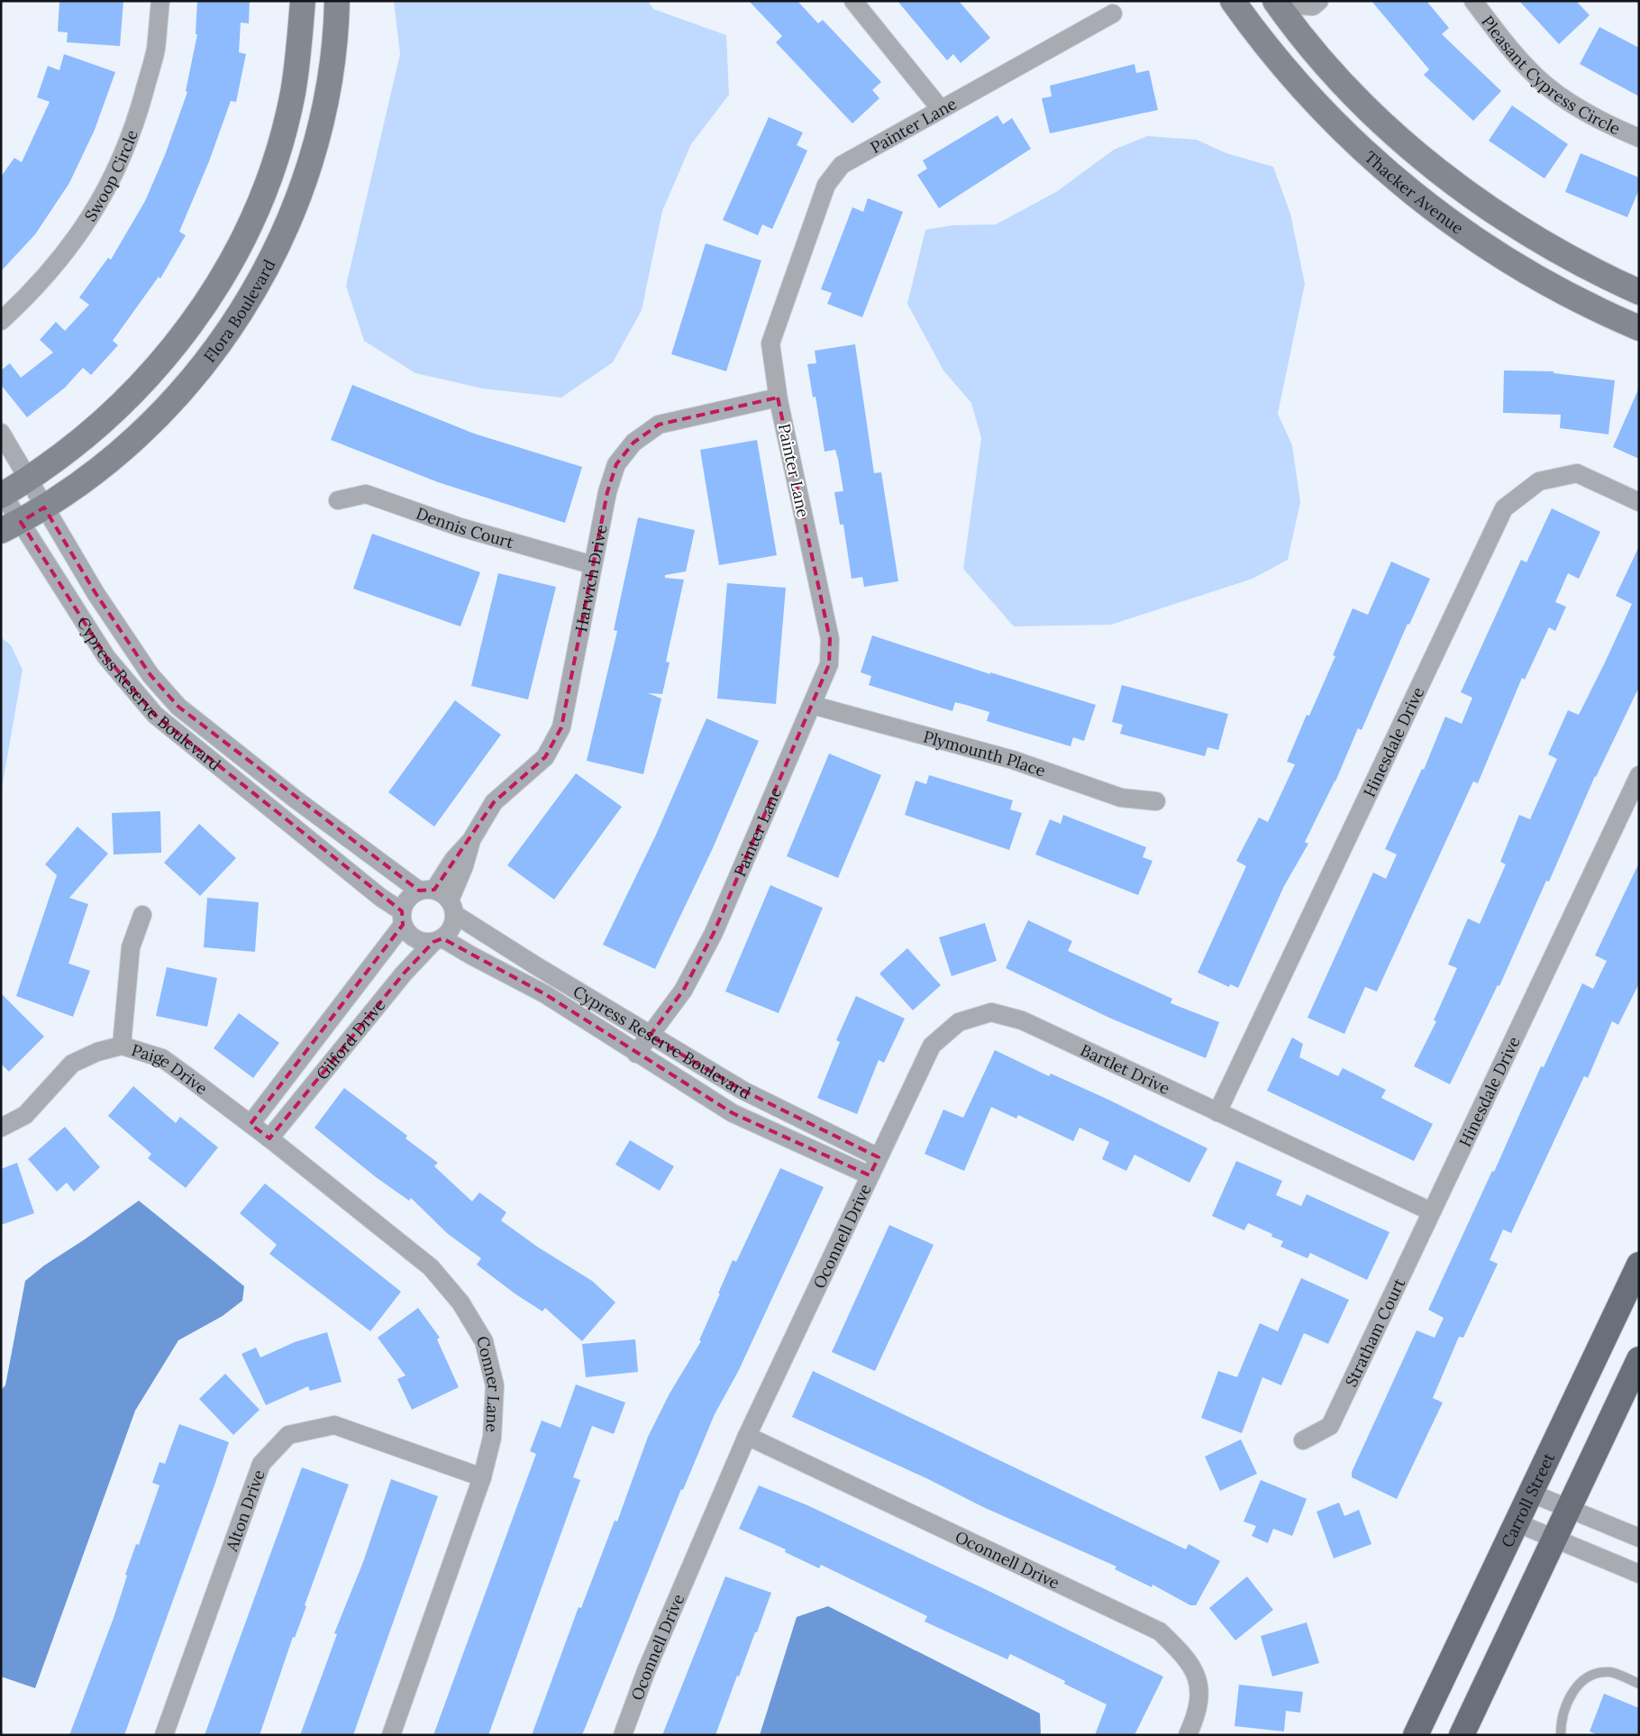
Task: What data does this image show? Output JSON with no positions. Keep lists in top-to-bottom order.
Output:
{
  "streets": {
    "main road": ["Carroll Street"],
    "street": [
      "Pleasant Cypress Circle",
      "Painter Lane",
      "Swoop Circle",
      "Thacker Avenue",
      "Flora Boulevard",
      "Dennis Court",
      "Harwich Drive",
      "Cypress Reserve Boulevard",
      "Hinesdale Drive",
      "Plymounth Place",
      "Gilford Drive",
      "Bartlet Drive",
      "Paige Drive",
      "Oconnell Drive",
      "Stratham Court",
      "Conner Lane",
      "Alton Drive"
    ]
  },
  "crossings": [
    ["Painter Lane", "Harwich Drive"],
    ["Painter Lane", "Cypress Reserve Boulevard"],
    ["Painter Lane", "Plymounth Place"],
    ["Flora Boulevard", "Cypress Reserve Boulevard"],
    ["Dennis Court", "Harwich Drive"],
    ["Harwich Drive", "Cypress Reserve Boulevard"],
    ["Harwich Drive", "Gilford Drive"],
    ["Cypress Reserve Boulevard", "Gilford Drive"],
    ["Cypress Reserve Boulevard", "Bartlet Drive"],
    ["Cypress Reserve Boulevard", "Oconnell Drive"],
    ["Hinesdale Drive", "Bartlet Drive"],
    ["Hinesdale Drive", "Stratham Court"],
    ["Gilford Drive", "Paige Drive"],
    ["Gilford Drive", "Conner Lane"],
    ["Bartlet Drive", "Oconnell Drive"],
    ["Bartlet Drive", "Stratham Court"],
    ["Paige Drive", "Conner Lane"],
    ["Conner Lane", "Alton Drive"]
  ]
}
